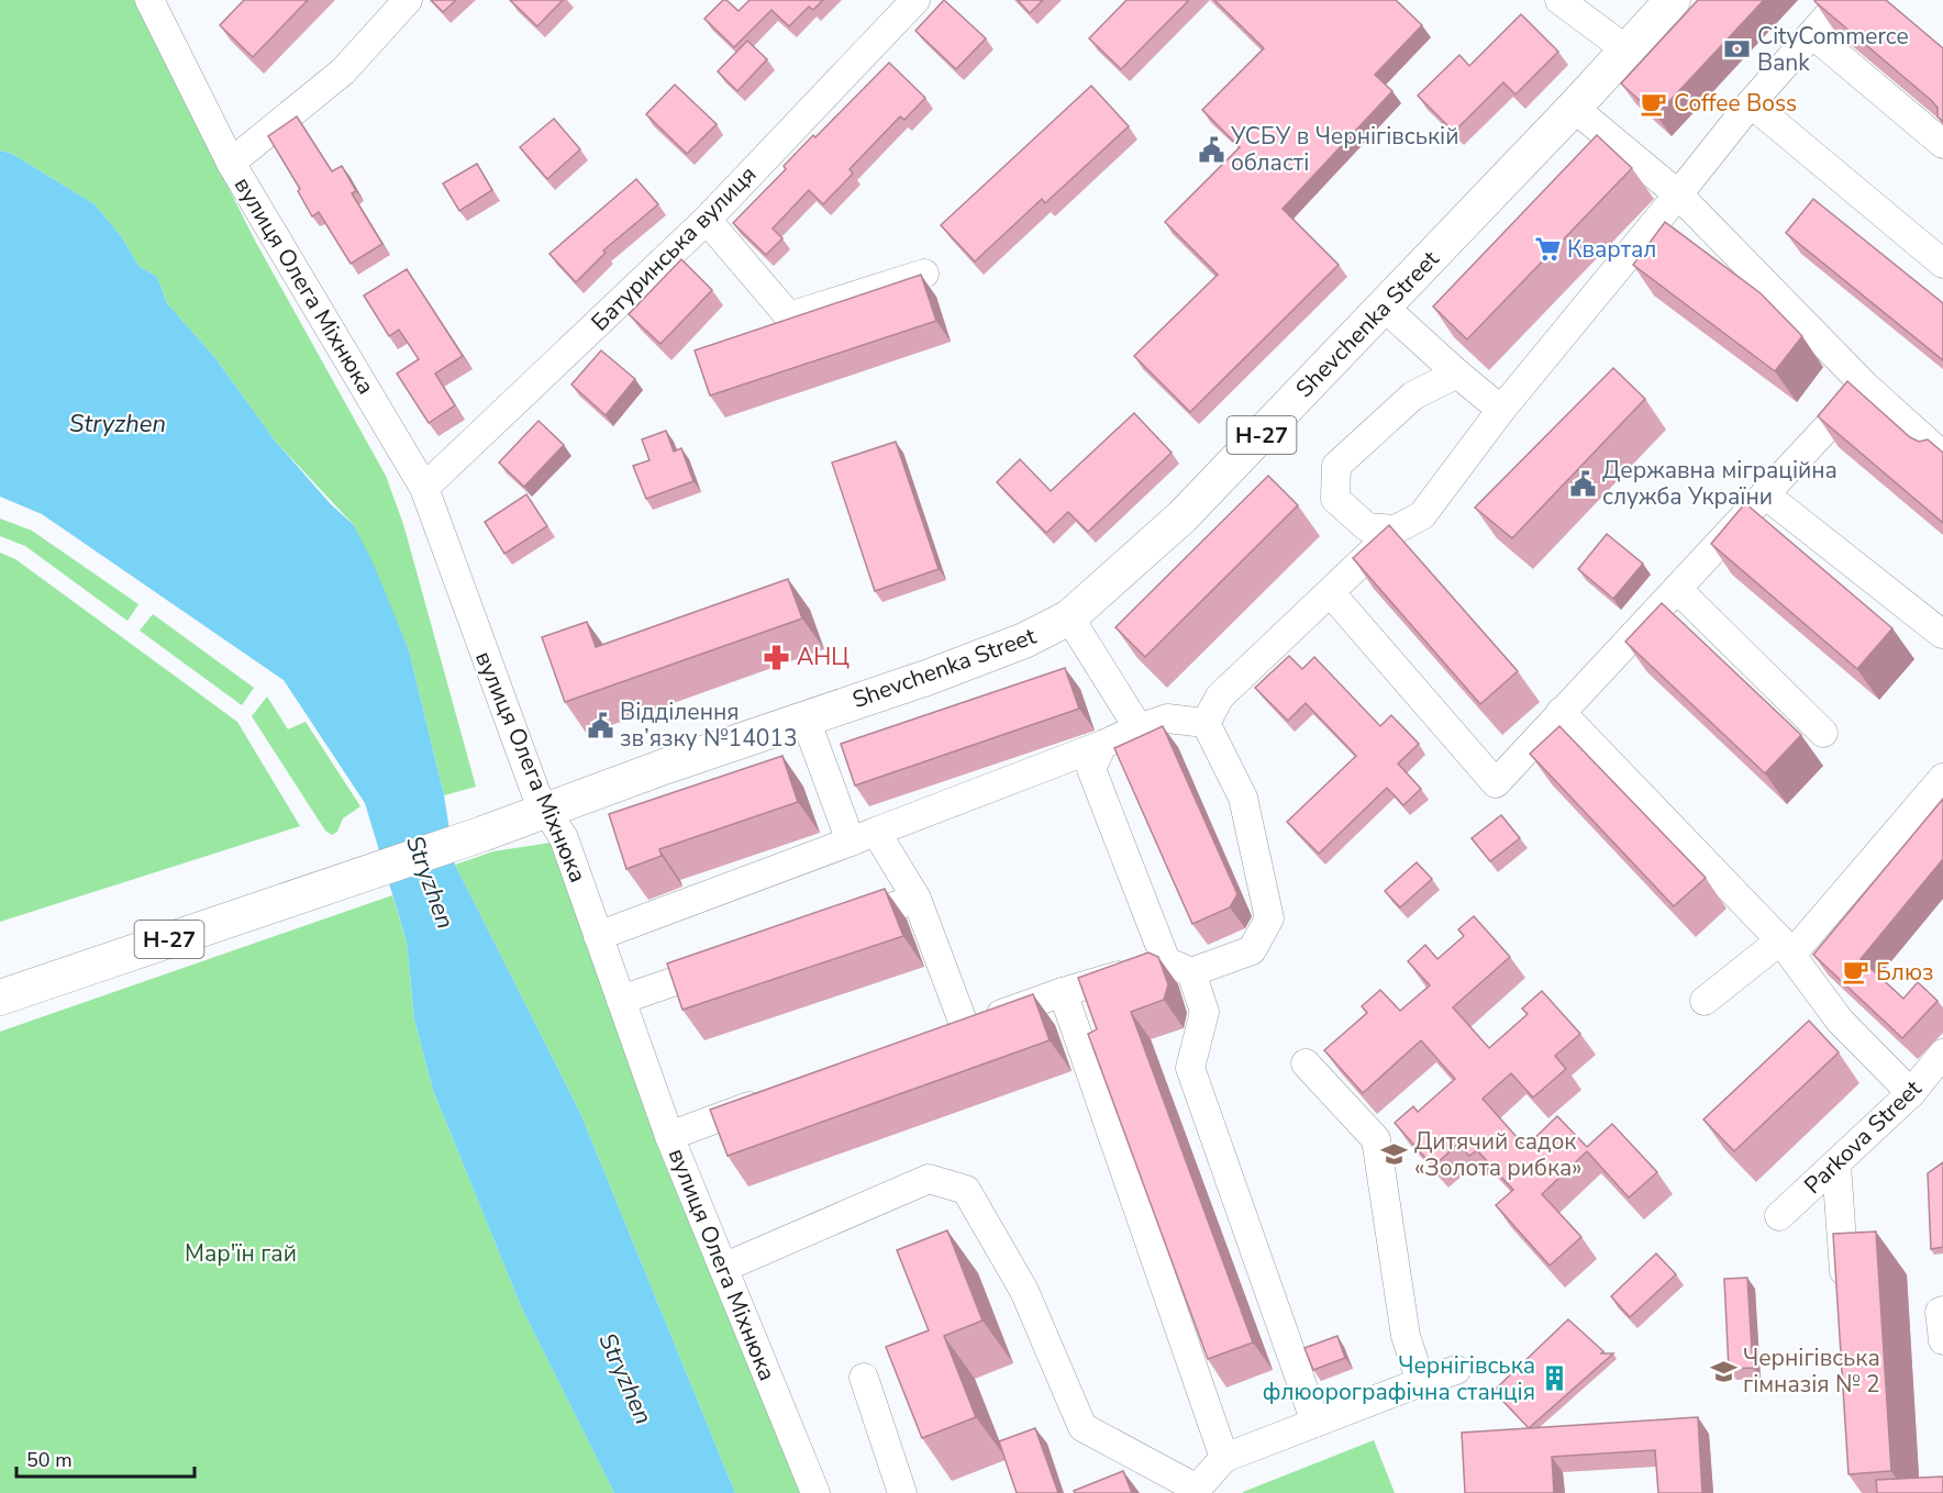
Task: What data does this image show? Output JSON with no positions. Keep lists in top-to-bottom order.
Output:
{
  "streets": {
    "main road": ["Shevchenka Street", "Н-27"],
    "street": ["Батуринська вулиця", "вулиця Олега Міхнюка", "Parkova Street"]
  },
  "crossings": [
    ["Батуринська вулиця", "вулиця Олега Міхнюка"],
    ["вулиця Олега Міхнюка", "Shevchenka Street"]
  ],
  "water": ["Stryzhen"],
  "parks": ["Мар'їн гай"],
  "places": {
    "bank": ["CityCommerce Bank"],
    "cafe": ["Coffee Boss", "Блюз"],
    "public building": ["УСБУ в Чернігівській області", "Державна міграційна служба України", "Відділення зв’язку №14013"],
    "supermarket": ["Квартал"],
    "pharmacy": ["АНЦ"],
    "school or university": ["Дитячий садок «Золота рибка»", "Чернігівська гімназія № 2"],
    "building": ["Чернігівська флюорографічна станція"]
  },
  "scale_bar": "50 m"
}
